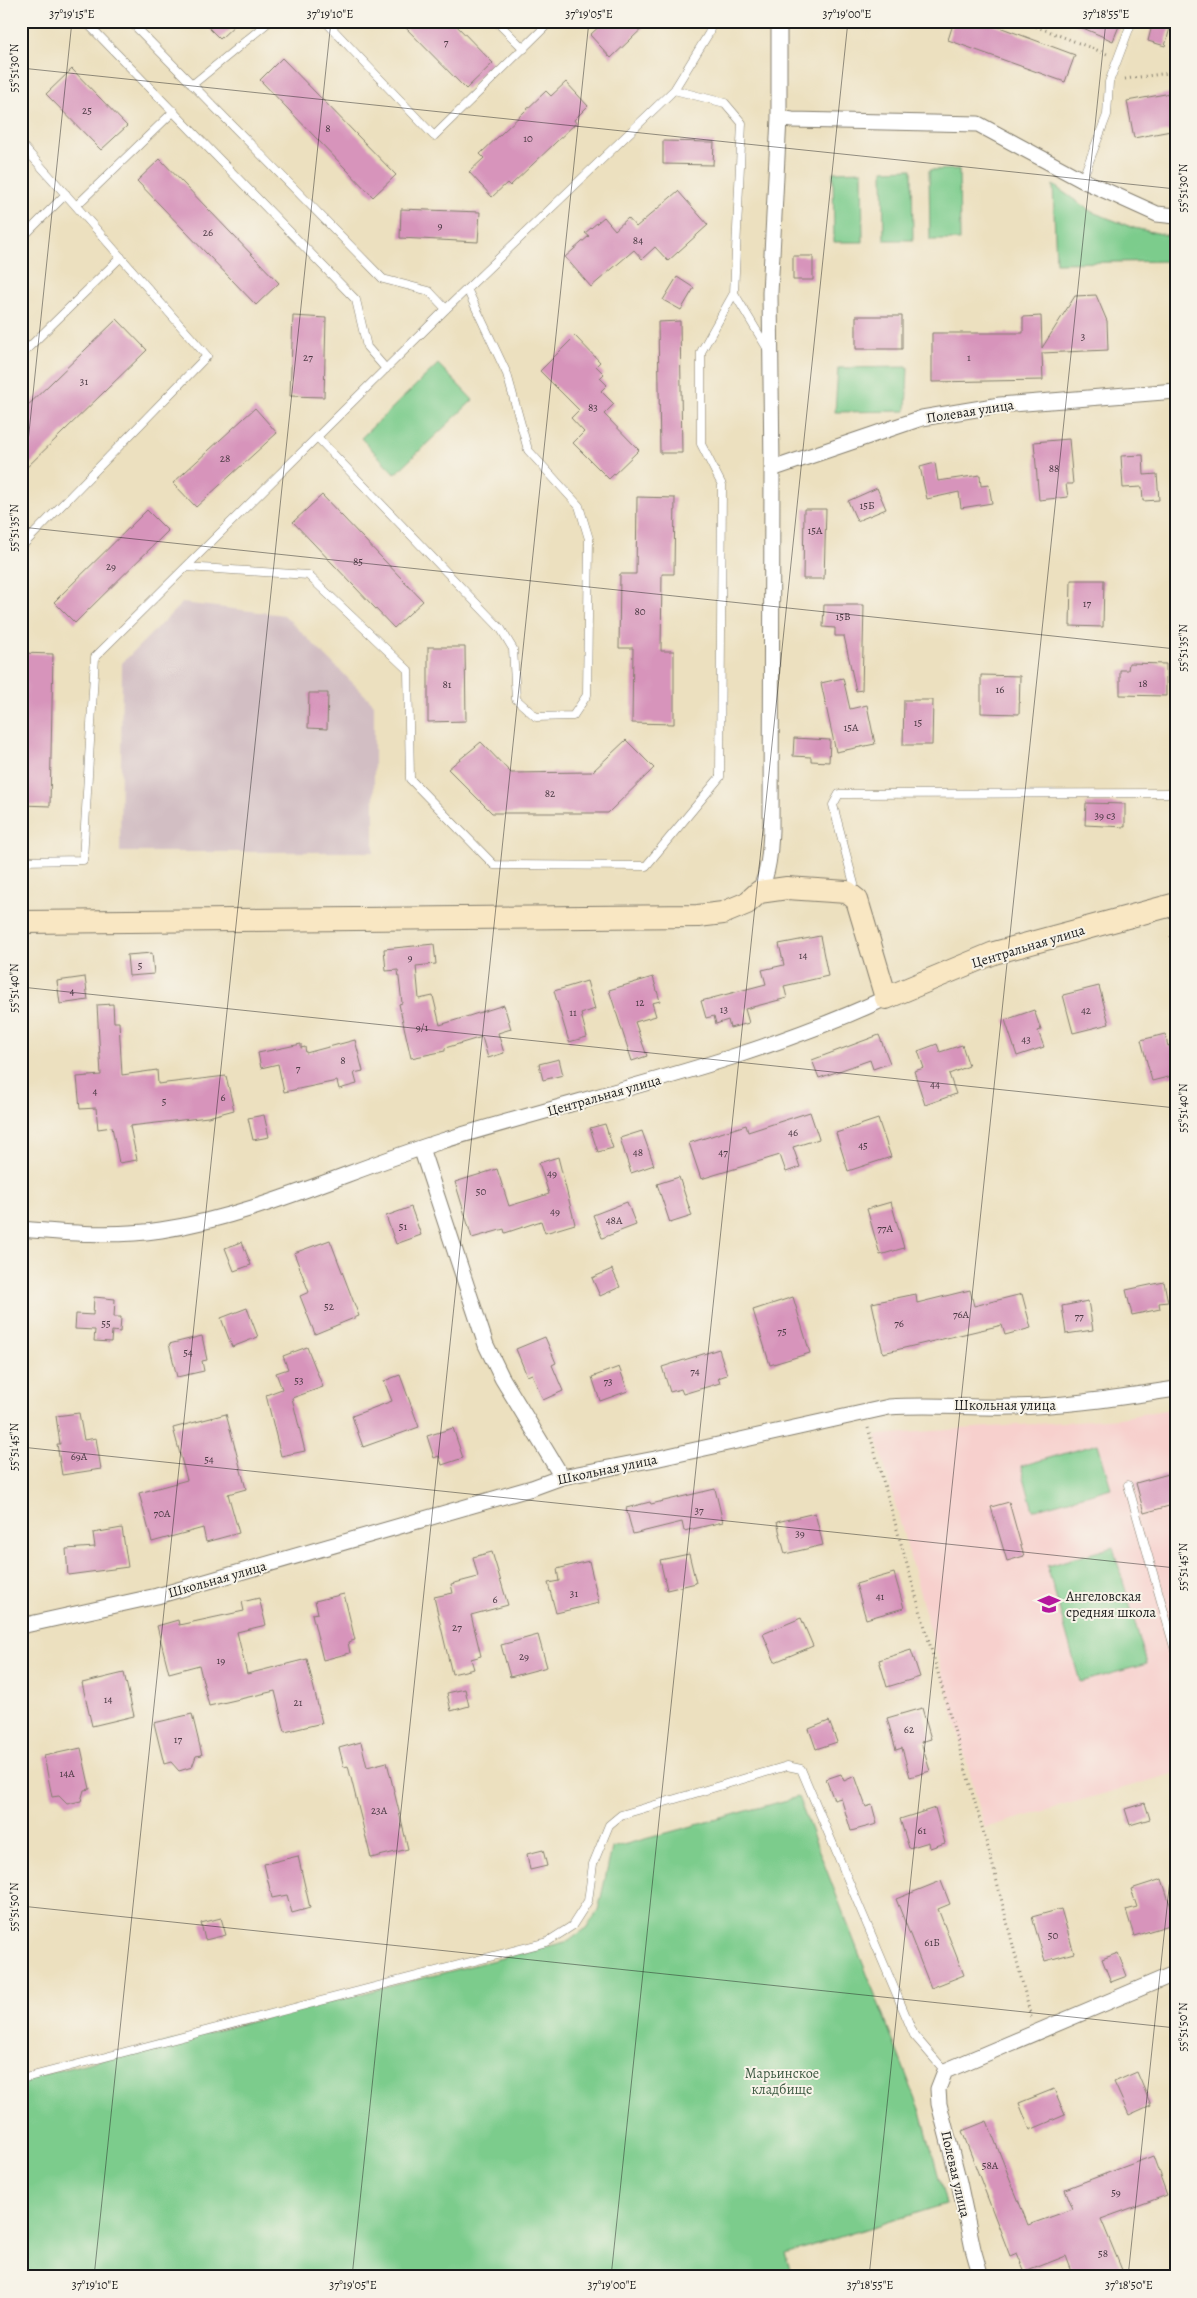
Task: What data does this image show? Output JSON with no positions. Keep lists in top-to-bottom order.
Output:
{
  "streets": {
    "street": ["Полевая улица", "Центральная улица", "Школьная улица"]
  },
  "parks": ["Марьинское кладбище"],
  "places": {
    "school or university": ["Ангеловская средняя школа"]
  },
  "house_numbers": [
    "7",
    "25",
    "8",
    "10",
    "9",
    "26",
    "84",
    "3",
    "27",
    "1",
    "31",
    "83",
    "28",
    "88",
    "15Б",
    "15А",
    "85",
    "29",
    "17",
    "80",
    "15В",
    "18",
    "81",
    "16",
    "15",
    "15А",
    "82",
    "39 с3",
    "14",
    "9",
    "5",
    "4",
    "12",
    "13",
    "42",
    "11",
    "9/1",
    "43",
    "8",
    "7",
    "44",
    "4",
    "6",
    "5",
    "46",
    "45",
    "48",
    "47",
    "49",
    "50",
    "49",
    "48А",
    "51",
    "77А",
    "52",
    "76А",
    "77",
    "55",
    "76",
    "75",
    "54",
    "74",
    "53",
    "73",
    "69А",
    "54",
    "37",
    "70А",
    "39",
    "31",
    "41",
    "6",
    "27",
    "29",
    "19",
    "14",
    "21",
    "62",
    "17",
    "14А",
    "23А",
    "61",
    "50",
    "61Б",
    "58А",
    "59",
    "58"
  ],
  "coordinates": [
    "37°19'15\"E",
    "37°19'10\"E",
    "37°19'05\"E",
    "37°19'00\"E",
    "37°18'55\"E",
    "55°51'30\"N",
    "55°51'35\"N",
    "55°51'40\"N",
    "55°51'45\"N",
    "55°51'50\"N",
    "37°18'50\"E"
  ]
}
